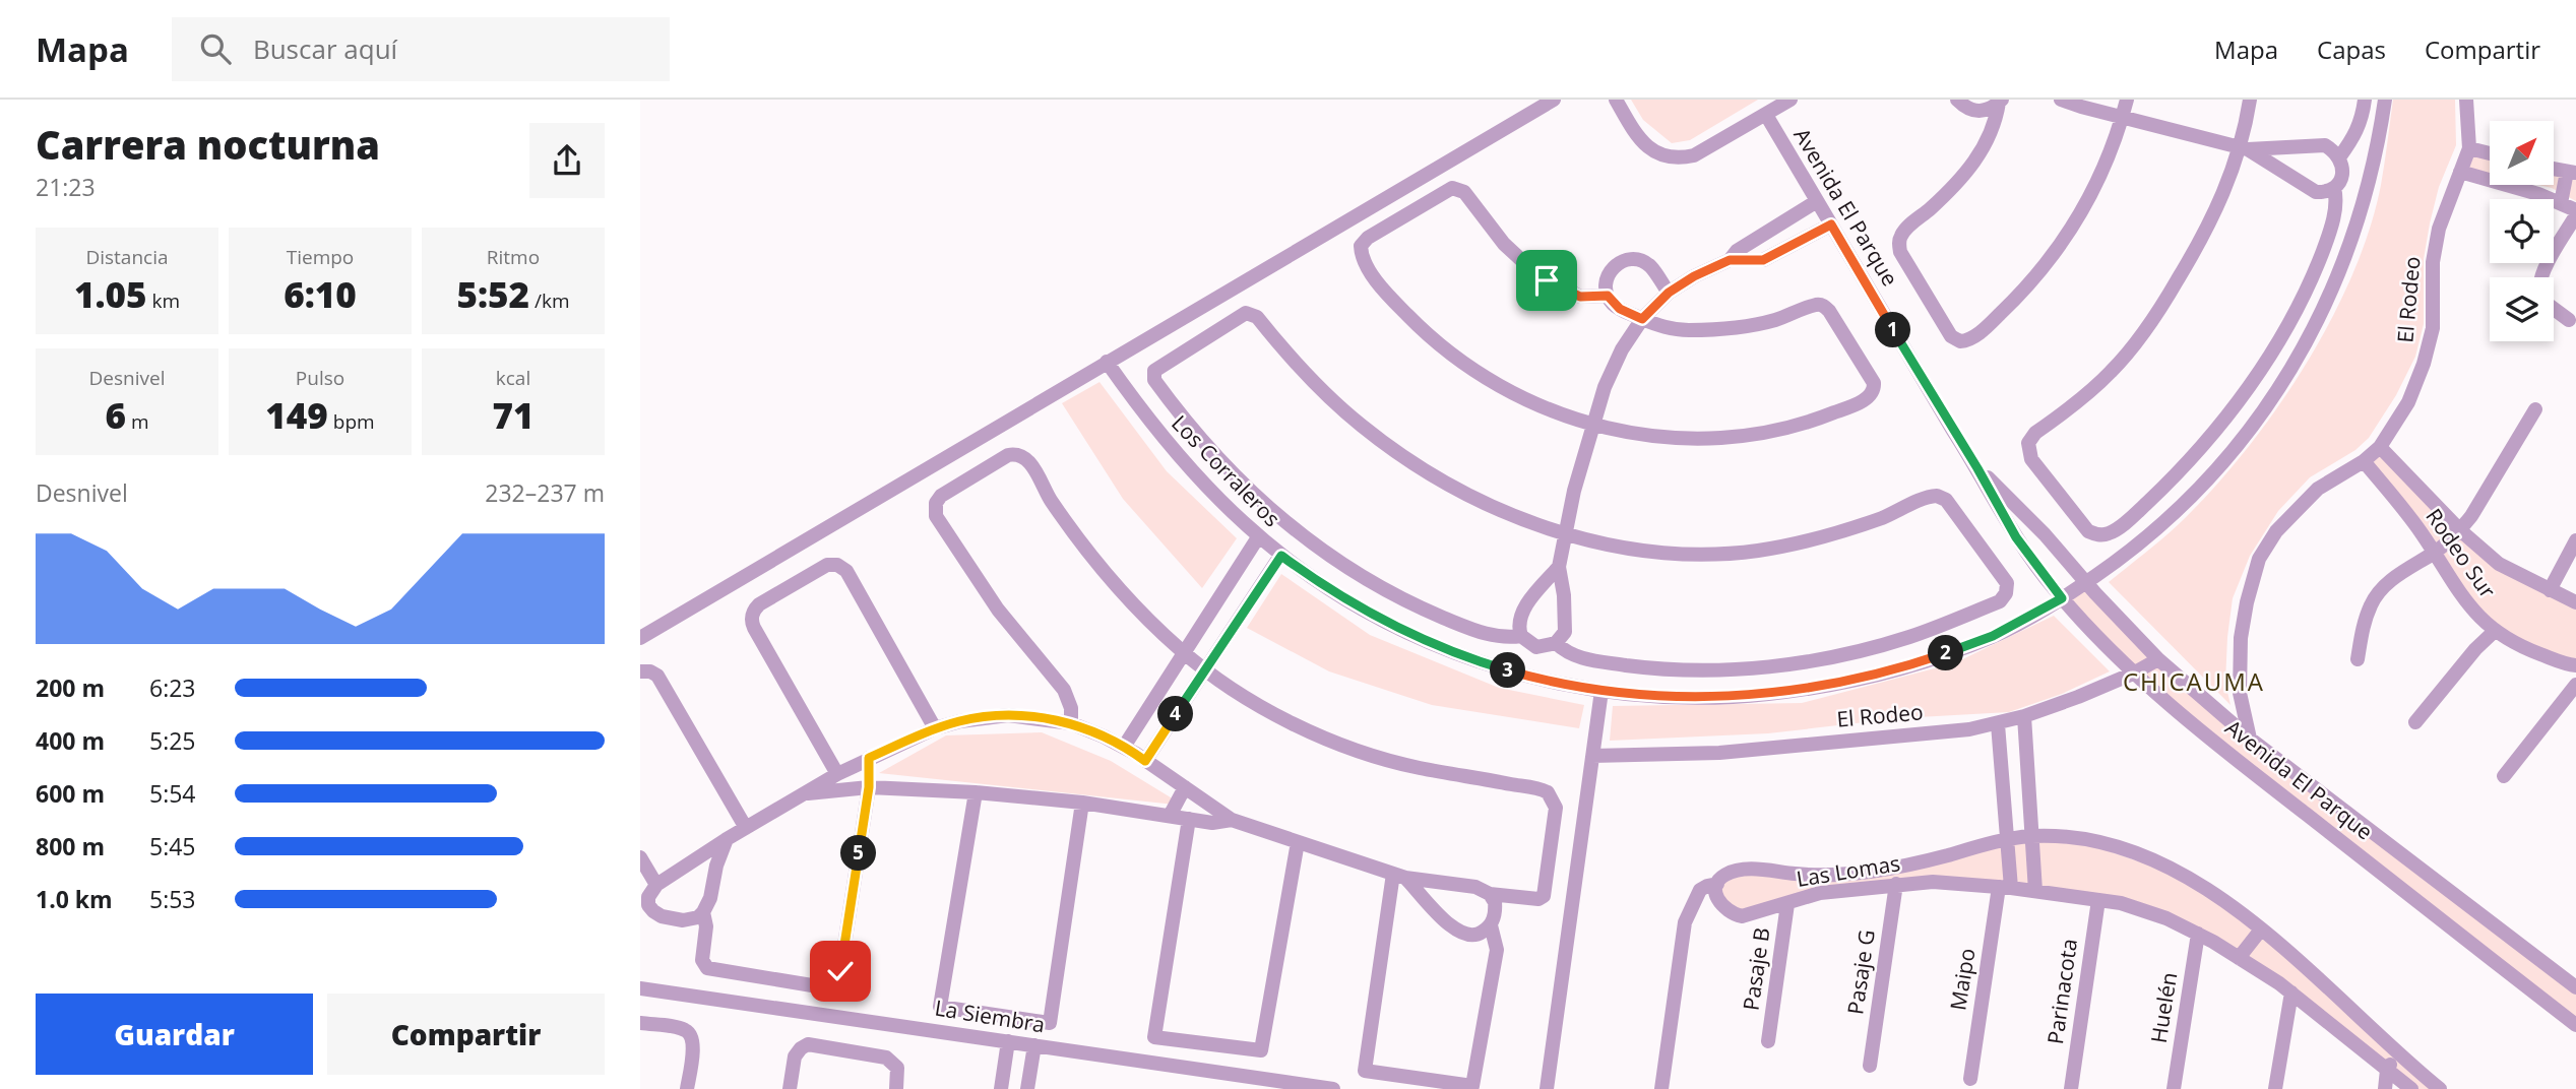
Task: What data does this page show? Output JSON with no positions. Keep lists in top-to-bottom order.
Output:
{
  "streets": {
    "street": [
      "Avenida El Parque",
      "El Rodeo",
      "Los Corraleros",
      "Rodeo Sur",
      "Las Lomas",
      "Pasaje B",
      "Pasaje G",
      "Maipo",
      "Parinacota",
      "Huelén",
      "La Siembra"
    ]
  },
  "crossings": [
    ["Avenida El Parque", "El Rodeo"],
    ["Avenida El Parque", "Los Corraleros"],
    ["El Rodeo", "Rodeo Sur"],
    ["Las Lomas", "Pasaje B"],
    ["Las Lomas", "Pasaje G"],
    ["Las Lomas", "Maipo"],
    ["Las Lomas", "Parinacota"],
    ["Las Lomas", "Huelén"]
  ],
  "districts": ["CHICAUMA"],
  "north": "top right",
  "page": {
    "header": "Mapa",
    "search": "Buscar aquí",
    "nav": ["Mapa", "Capas", "Compartir"],
    "heading": ["Carrera nocturna", "21:23"],
    "stats": [
      ["Distancia", "1.05 km"],
      ["Tiempo", "6:10"],
      ["Ritmo", "5:52 /km"],
      ["Desnivel", "6 m"],
      ["Pulso", "149 bpm"],
      ["kcal", "71"]
    ],
    "pins": [
      "1",
      "2",
      "3",
      "4",
      "5"
    ],
    "chart": ["Desnivel", "232–237 m"],
    "list": [
      {
        "name": "200 m",
        "note": "6:23"
      },
      {
        "name": "400 m",
        "note": "5:25"
      },
      {
        "name": "600 m",
        "note": "5:54"
      },
      {
        "name": "800 m",
        "note": "5:45"
      },
      {
        "name": "1.0 km",
        "note": "5:53"
      }
    ],
    "buttons": ["Guardar", "Compartir"]
  }
}
